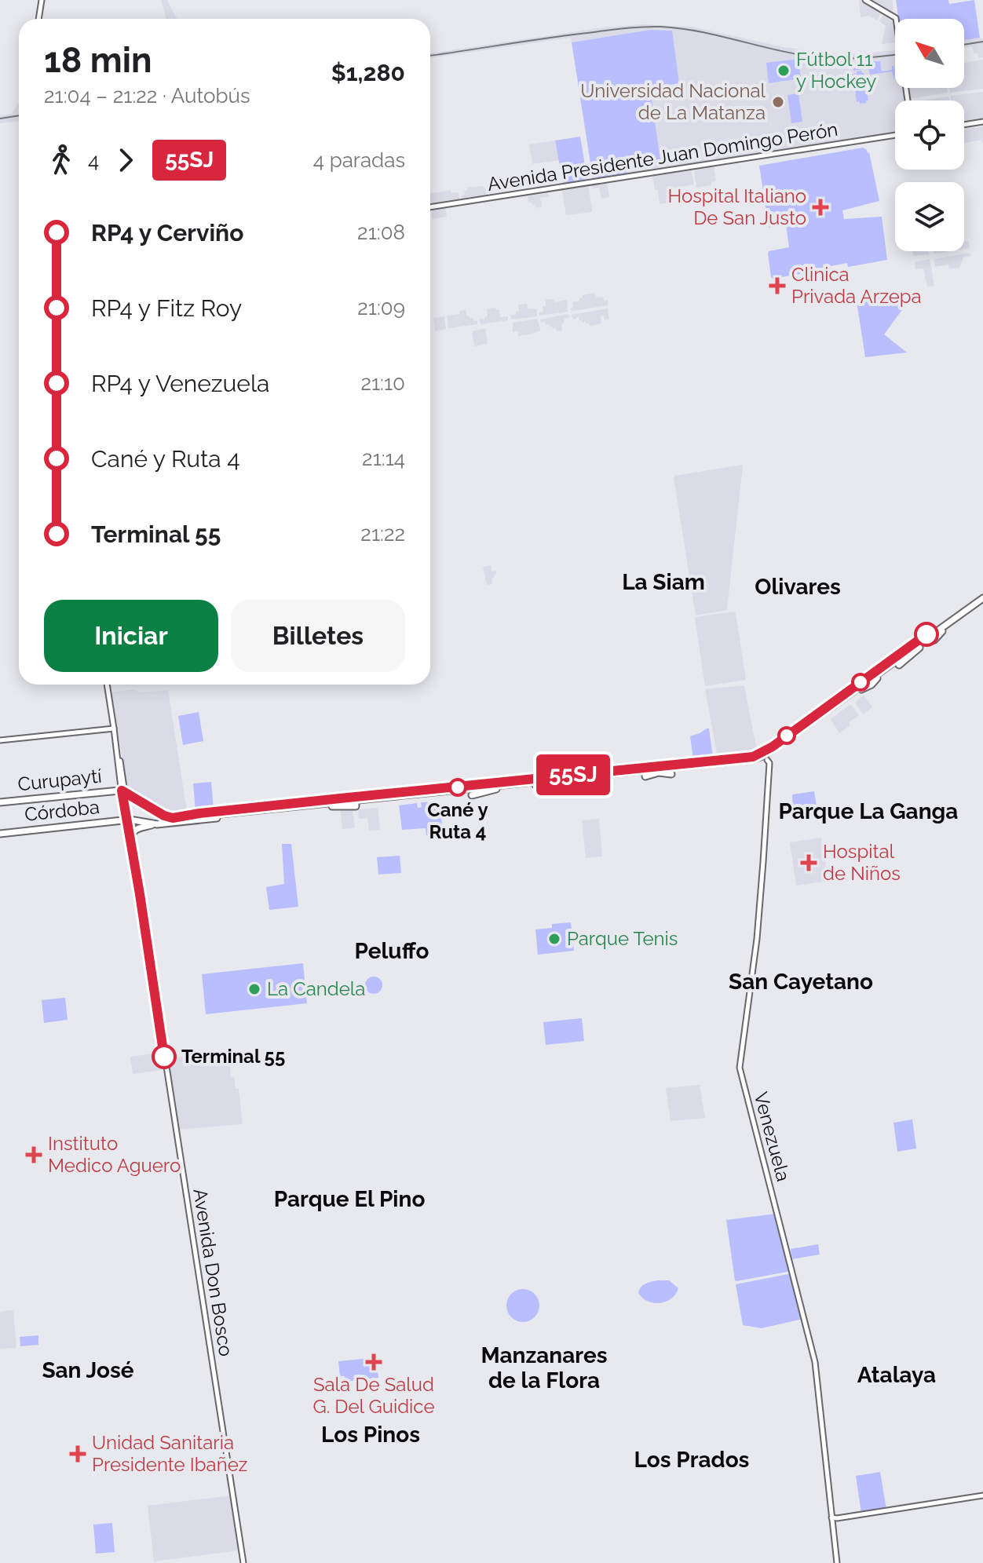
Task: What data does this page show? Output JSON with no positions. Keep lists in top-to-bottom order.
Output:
{
  "streets": {
    "main road": [
      "Avenida Presidente Juan Domingo Perón",
      "Curupaytí",
      "Córdoba",
      "Venezuela",
      "Avenida Don Bosco"
    ]
  },
  "crossings": [
    ["Curupaytí", "Avenida Don Bosco"],
    ["Córdoba", "Avenida Don Bosco"]
  ],
  "districts": [
    "La Siam",
    "Olivares",
    "Parque La Ganga",
    "Peluffo",
    "San Cayetano",
    "Parque El Pino",
    "Manzanares de la Flora",
    "San José",
    "Atalaya",
    "Los Pinos",
    "Los Prados"
  ],
  "places": {
    "other": [
      "Fútbol 11 y Hockey",
      "Universidad Nacional de La Matanza",
      "Cané y Ruta 4",
      "Parque Tenis",
      "La Candela",
      "Terminal 55"
    ],
    "health": [
      "Hospital Italiano De San Justo",
      "Clinica Privada Arzepa",
      "Hospital de Niños",
      "Instituto Medico Aguero",
      "Sala De Salud G. Del Guidice",
      "Unidad Sanitaria Presidente Ibañez"
    ]
  },
  "lines": ["bus line 55SJ"],
  "north": "top left",
  "page": {
    "on_map": "55SJ",
    "heading": ["18 min", "21:04 – 21:22 · Autobús", "$1,280"],
    "legs": ["4", "55SJ", "4 paradas"],
    "list": [
      {
        "name": "RP4 y Cerviño",
        "value": "21:08"
      },
      {
        "name": "RP4 y Fitz Roy",
        "value": "21:09"
      },
      {
        "name": "RP4 y Venezuela",
        "value": "21:10"
      },
      {
        "name": "Cané y Ruta 4",
        "value": "21:14"
      },
      {
        "name": "Terminal 55",
        "value": "21:22"
      }
    ],
    "buttons": ["Iniciar", "Billetes"]
  }
}
